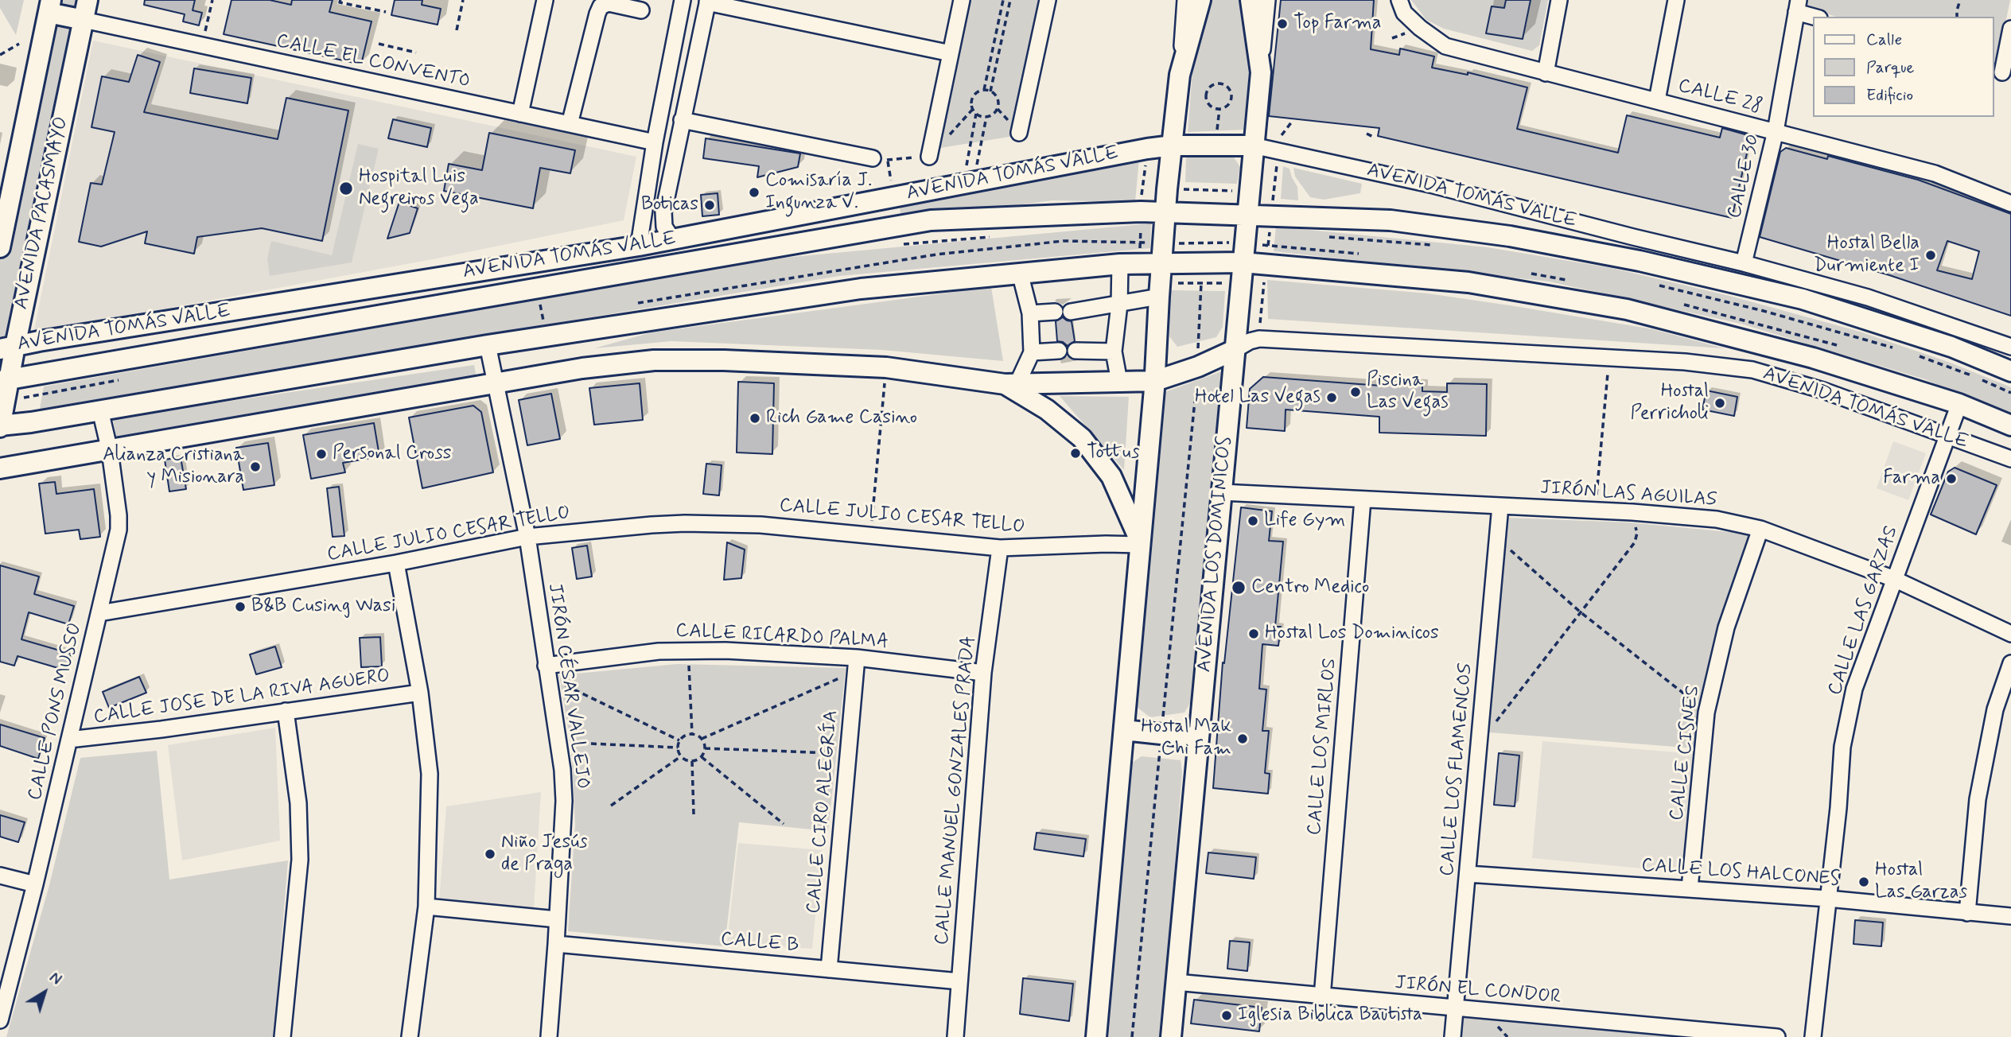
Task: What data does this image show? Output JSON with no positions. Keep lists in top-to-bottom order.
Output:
{
  "streets": {
    "main road": ["AVENIDA TOMÁS VALLE", "AVENIDA PACASMAYO", "AVENIDA LOS DOMINICOS"],
    "street": [
      "CALLE EL CONVENTO",
      "CALLE 28",
      "CALLE 30",
      "JIRÓN LAS AGUILAS",
      "CALLE JULIO CESAR TELLO",
      "CALLE LAS GARZAS",
      "CALLE RICARDO PALMA",
      "JIRÓN CÉSAR VALLEJO",
      "CALLE JOSE DE LA RIVA AGUERO",
      "CALLE PONS MUSSO",
      "CALLE LOS MIRLOS",
      "CALLE CISNES",
      "CALLE LOS FLAMENCOS",
      "CALLE MANUEL GONZALES PRADA",
      "CALLE CIRO ALEGRÍA",
      "CALLE LOS HALCONES",
      "CALLE B",
      "JIRÓN EL CONDOR"
    ]
  },
  "crossings": [
    ["CALLE EL CONVENTO", "AVENIDA PACASMAYO"],
    ["CALLE 28", "CALLE 30"],
    ["AVENIDA TOMÁS VALLE", "CALLE 30"],
    ["AVENIDA TOMÁS VALLE", "AVENIDA PACASMAYO"],
    ["AVENIDA TOMÁS VALLE", "AVENIDA LOS DOMINICOS"],
    ["AVENIDA TOMÁS VALLE", "CALLE LAS GARZAS"],
    ["AVENIDA TOMÁS VALLE", "JIRÓN CÉSAR VALLEJO"],
    ["AVENIDA TOMÁS VALLE", "CALLE PONS MUSSO"],
    ["JIRÓN LAS AGUILAS", "AVENIDA LOS DOMINICOS"],
    ["JIRÓN LAS AGUILAS", "CALLE LAS GARZAS"],
    ["JIRÓN LAS AGUILAS", "CALLE LOS MIRLOS"],
    ["JIRÓN LAS AGUILAS", "CALLE CISNES"],
    ["JIRÓN LAS AGUILAS", "CALLE LOS FLAMENCOS"],
    ["CALLE JULIO CESAR TELLO", "JIRÓN CÉSAR VALLEJO"],
    ["CALLE JULIO CESAR TELLO", "CALLE PONS MUSSO"],
    ["CALLE JULIO CESAR TELLO", "CALLE MANUEL GONZALES PRADA"],
    ["AVENIDA LOS DOMINICOS", "JIRÓN EL CONDOR"],
    ["CALLE LAS GARZAS", "CALLE LOS HALCONES"],
    ["CALLE RICARDO PALMA", "JIRÓN CÉSAR VALLEJO"],
    ["CALLE RICARDO PALMA", "CALLE MANUEL GONZALES PRADA"],
    ["CALLE RICARDO PALMA", "CALLE CIRO ALEGRÍA"],
    ["JIRÓN CÉSAR VALLEJO", "CALLE B"],
    ["CALLE JOSE DE LA RIVA AGUERO", "CALLE PONS MUSSO"],
    ["CALLE LOS MIRLOS", "JIRÓN EL CONDOR"],
    ["CALLE CISNES", "CALLE LOS HALCONES"],
    ["CALLE LOS FLAMENCOS", "CALLE LOS HALCONES"],
    ["CALLE LOS FLAMENCOS", "JIRÓN EL CONDOR"],
    ["CALLE MANUEL GONZALES PRADA", "CALLE B"],
    ["CALLE CIRO ALEGRÍA", "CALLE B"]
  ],
  "places": [
    "Top Farma",
    "Hospital Luis Negreiros Vega",
    "Comisaría J. Ingunza V.",
    "Boticas",
    "Hostal Bella Durmiente I",
    "Piscina Las Vegas",
    "Hotel Las Vegas",
    "Hostal Perricholi",
    "Rich Game Casino",
    "Tottus",
    "Personal Cross",
    "Alianza Cristiana y Misionara",
    "Farma",
    "Life Gym",
    "Centro Medico",
    "B&B Cusing Wasi",
    "Hostal Los Dominicos",
    "Hostal Mak Chi Fam",
    "Niño Jesús de Praga",
    "Hostal Las Garzas",
    "Iglesia Biblica Bautista"
  ],
  "legend": ["Calle", "Parque", "Edificio"],
  "north": "top right"
}
